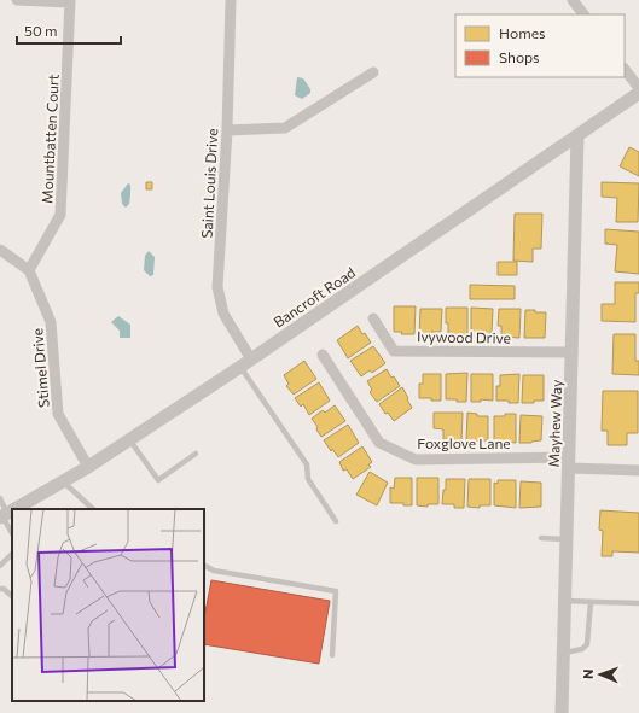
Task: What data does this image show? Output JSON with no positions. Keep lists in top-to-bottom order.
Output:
{
  "streets": {
    "street": [
      "Mountbatten Court",
      "Saint Louis Drive",
      "Bancroft Road",
      "Ivywood Drive",
      "Stimel Drive",
      "Mayhew Way",
      "Foxglove Lane"
    ]
  },
  "crossings": [
    ["Mountbatten Court", "Stimel Drive"],
    ["Saint Louis Drive", "Bancroft Road"],
    ["Bancroft Road", "Stimel Drive"],
    ["Bancroft Road", "Mayhew Way"],
    ["Ivywood Drive", "Mayhew Way"],
    ["Mayhew Way", "Foxglove Lane"]
  ],
  "legend": ["Homes", "Shops"],
  "scale_bar": "50 m",
  "north": "left"
}
